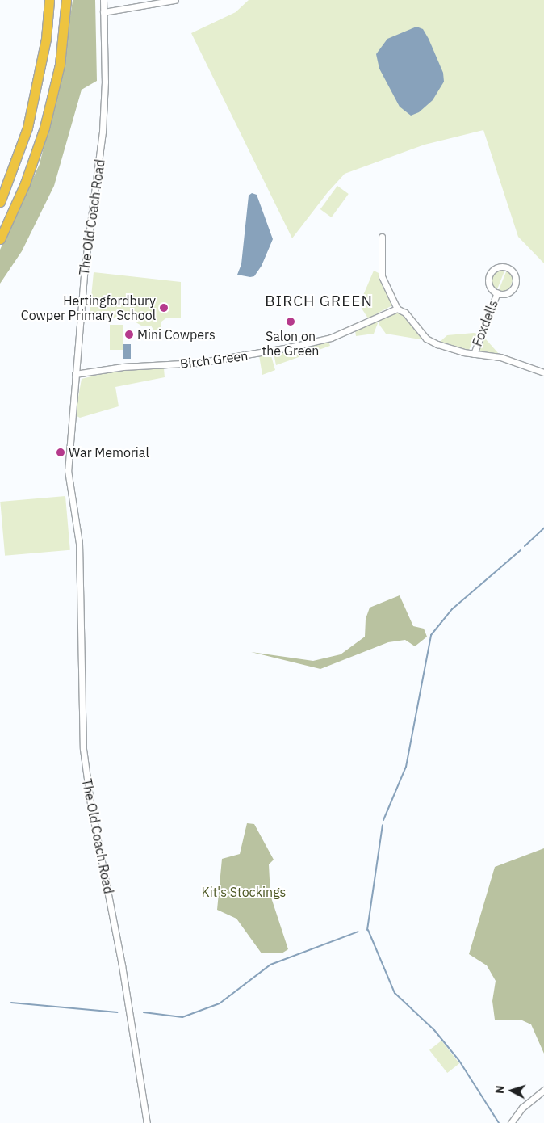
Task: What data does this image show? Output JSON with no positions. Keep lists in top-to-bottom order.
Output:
{
  "streets": {
    "street": ["The Old Coach Road", "Foxdells", "Birch Green"]
  },
  "crossings": [
    ["The Old Coach Road", "Birch Green"]
  ],
  "districts": ["BIRCH GREEN"],
  "parks": ["Kit's Stockings"],
  "places": [
    "Hertingfordbury Cowper Primary School",
    "Salon on the Green",
    "Mini Cowpers",
    "War Memorial"
  ],
  "north": "left"
}
